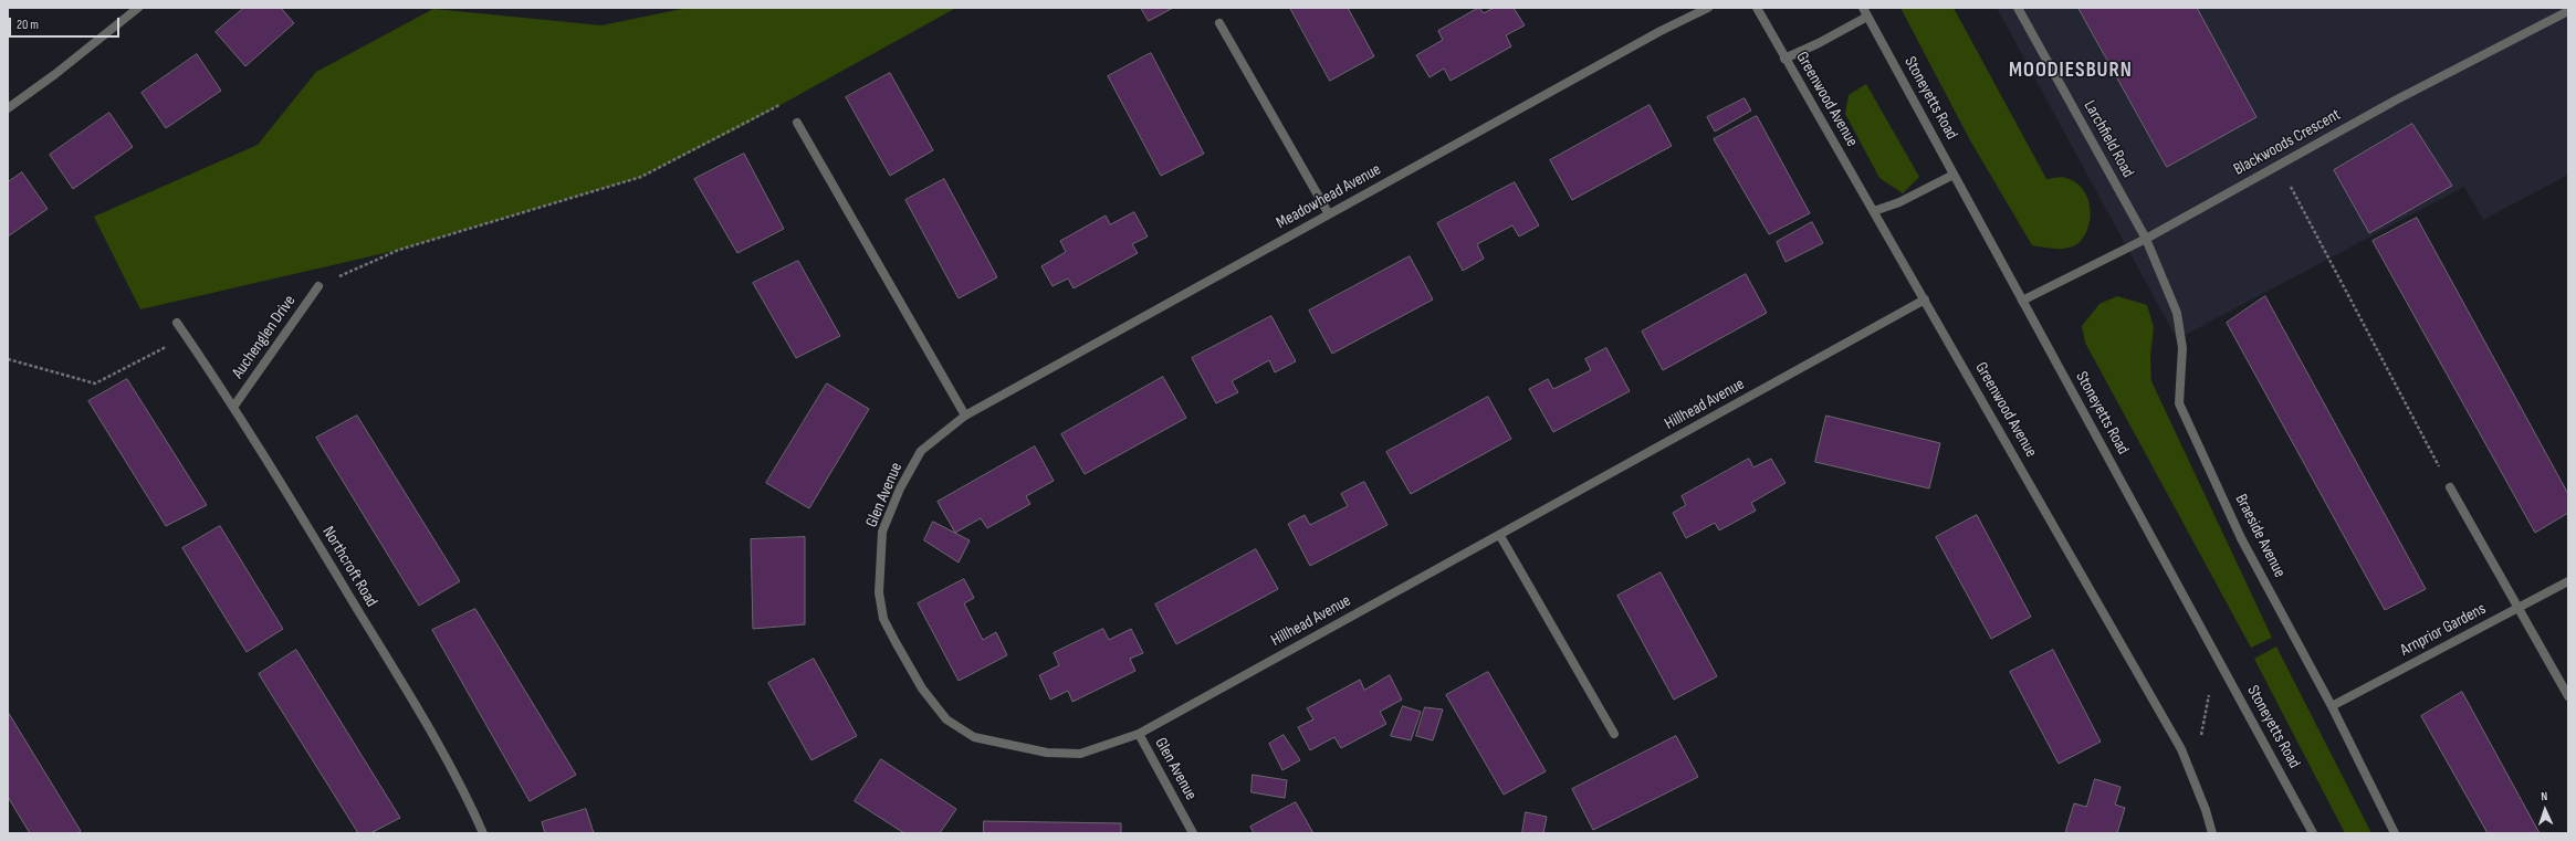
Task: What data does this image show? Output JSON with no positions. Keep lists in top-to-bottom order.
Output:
{
  "streets": {
    "street": [
      "Stoneyetts Road",
      "Greenwood Avenue",
      "Larchfield Road",
      "Blackwoods Crescent",
      "Meadowhead Avenue",
      "Auchenglen Drive",
      "Hillhead Avenue",
      "Glen Avenue",
      "Braeside Avenue",
      "Northcroft Road",
      "Arnprior Gardens"
    ]
  },
  "crossings": [
    ["Stoneyetts Road", "Blackwoods Crescent"],
    ["Greenwood Avenue", "Hillhead Avenue"],
    ["Larchfield Road", "Blackwoods Crescent"],
    ["Larchfield Road", "Braeside Avenue"],
    ["Blackwoods Crescent", "Braeside Avenue"],
    ["Meadowhead Avenue", "Glen Avenue"],
    ["Auchenglen Drive", "Northcroft Road"],
    ["Hillhead Avenue", "Glen Avenue"],
    ["Braeside Avenue", "Arnprior Gardens"]
  ],
  "districts": ["MOODIESBURN"],
  "scale_bar": "20 m",
  "north": "top"
}
